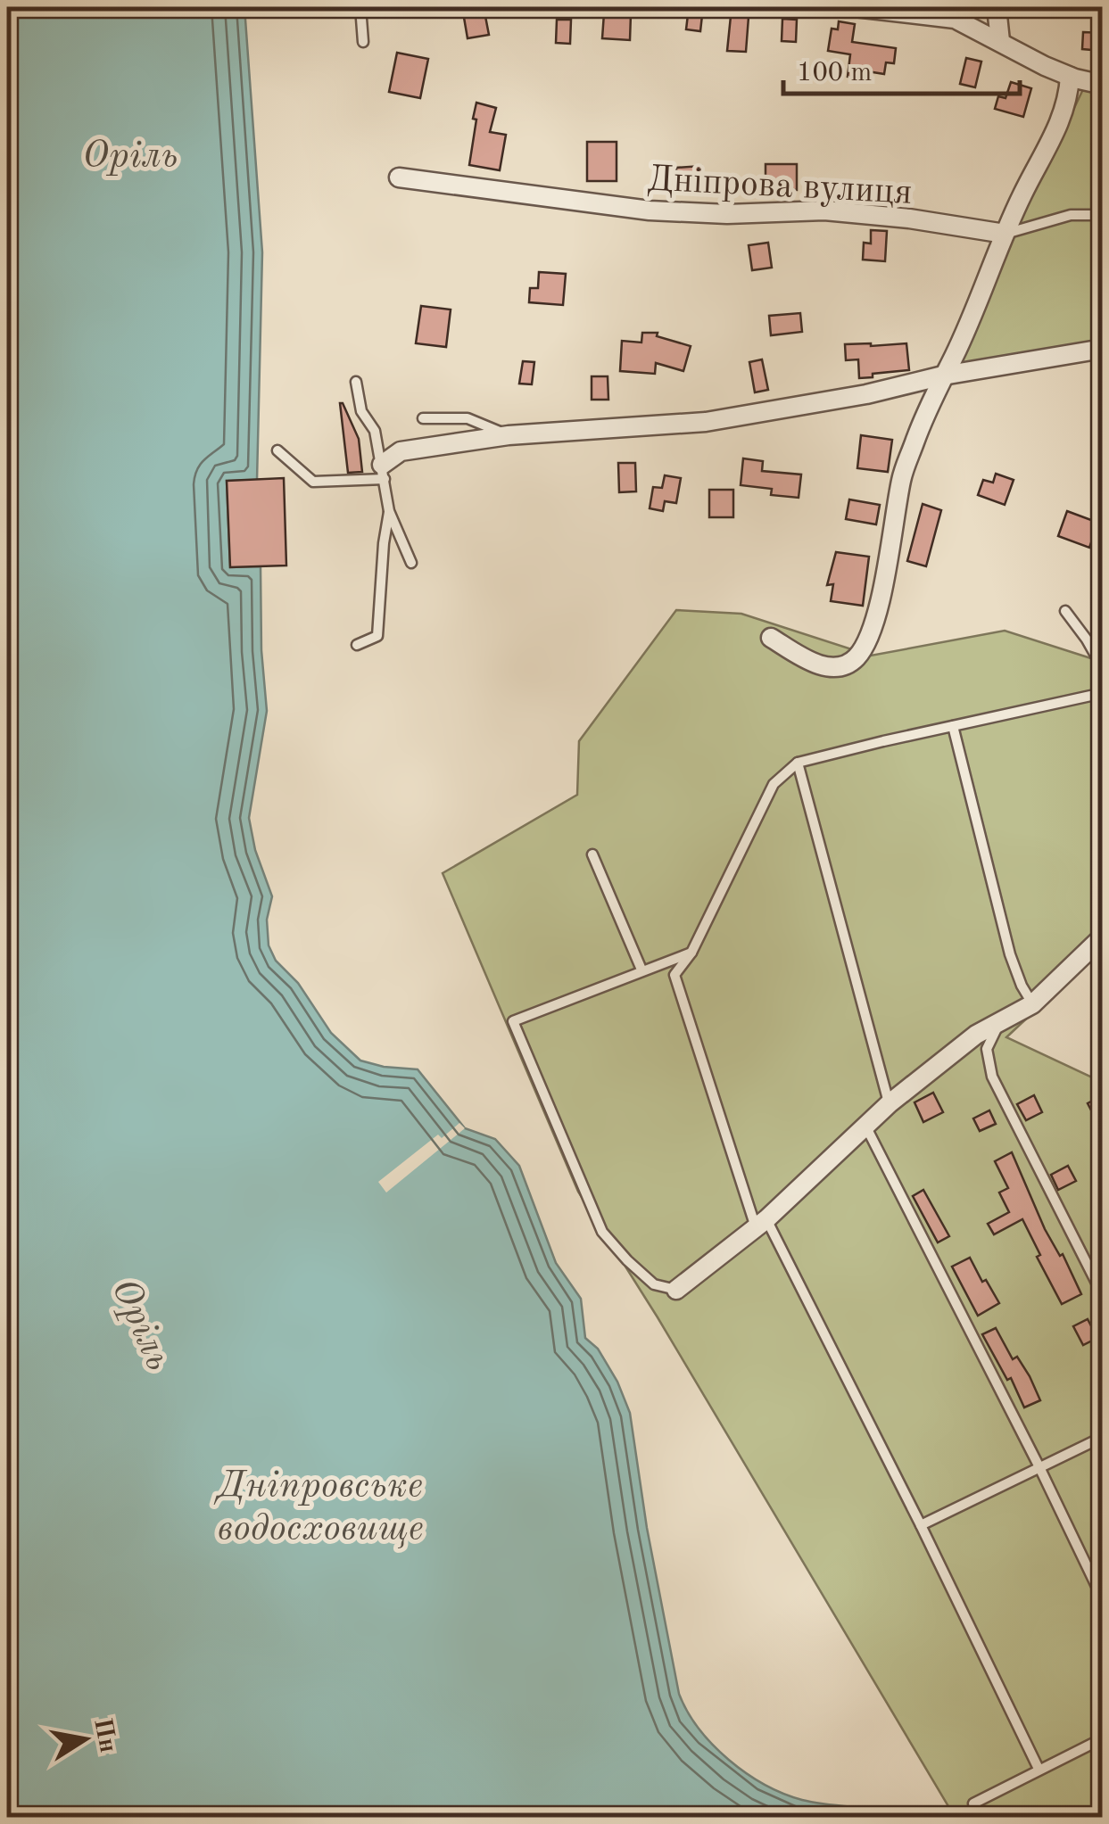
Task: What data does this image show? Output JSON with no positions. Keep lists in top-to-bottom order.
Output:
{
  "streets": {
    "street": ["Дніпрова вулиця"]
  },
  "water": ["Орiль", "Оріль", "Дніпровське водосховище"],
  "scale_bar": "100 m",
  "north": "right"
}
